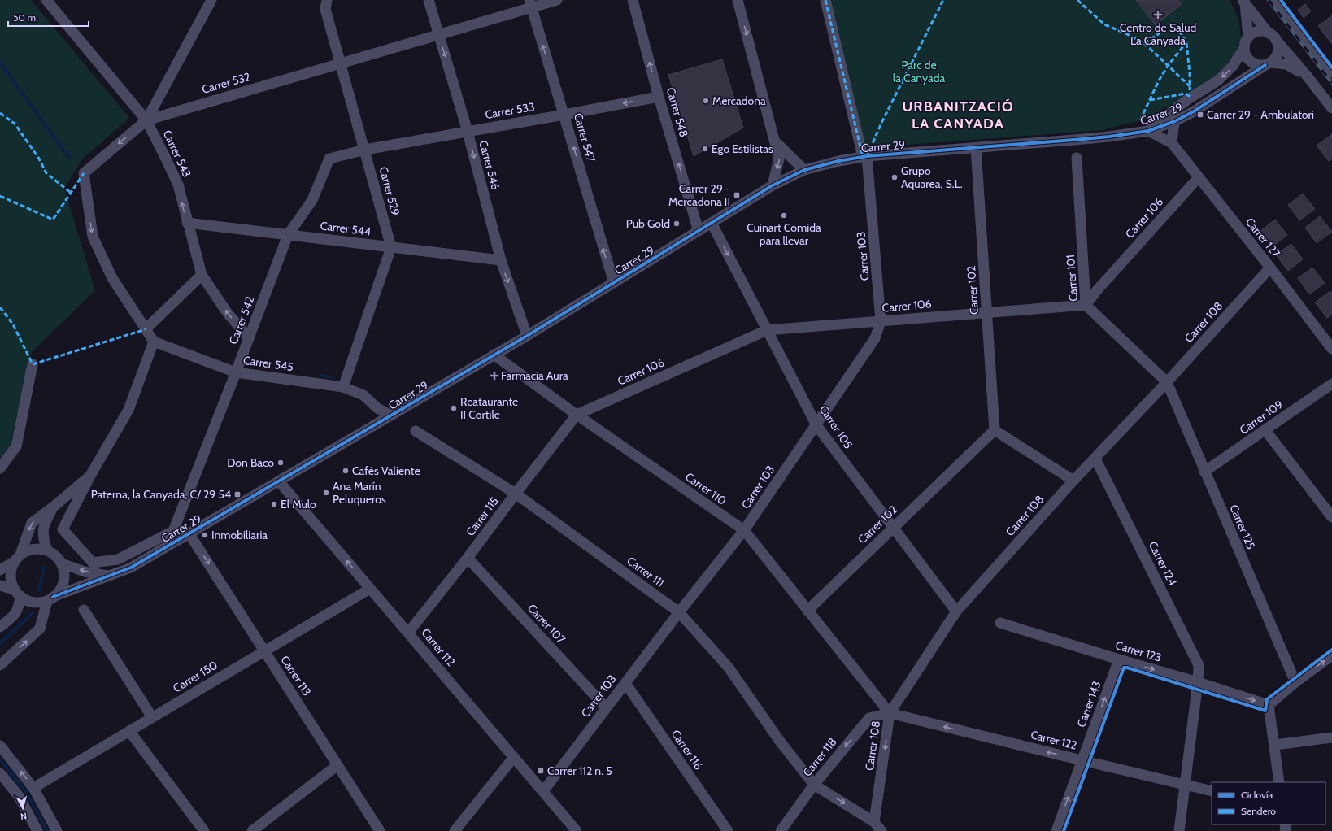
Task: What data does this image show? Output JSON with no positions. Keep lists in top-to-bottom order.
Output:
{
  "streets": {
    "street": [
      "Carrer 532",
      "Carrer 533",
      "Carrer 548",
      "Carrer 29",
      "Carrer 547",
      "Carrer 543",
      "Carrer 546",
      "Carrer 529",
      "Carrer 106",
      "Carrer 544",
      "Carrer 127",
      "Carrer 103",
      "Carrer 101",
      "Carrer 102",
      "Carrer 542",
      "Carrer 108",
      "Carrer 545",
      "Carrer 109",
      "Carrer 105",
      "Carrer 110",
      "Carrer 115",
      "Carrer 125",
      "Carrer 124",
      "Carrer 111",
      "Carrer 107",
      "Carrer 112",
      "Carrer 123",
      "Carrer 113",
      "Carrer 150",
      "Carrer 143",
      "Carrer 122",
      "Carrer 116",
      "Carrer 118"
    ]
  },
  "crossings": [
    ["Carrer 532", "Carrer 547"],
    ["Carrer 532", "Carrer 543"],
    ["Carrer 532", "Carrer 546"],
    ["Carrer 532", "Carrer 529"],
    ["Carrer 533", "Carrer 548"],
    ["Carrer 533", "Carrer 547"],
    ["Carrer 533", "Carrer 546"],
    ["Carrer 533", "Carrer 529"],
    ["Carrer 533", "Carrer 542"],
    ["Carrer 548", "Carrer 29"],
    ["Carrer 29", "Carrer 547"],
    ["Carrer 29", "Carrer 546"],
    ["Carrer 29", "Carrer 127"],
    ["Carrer 29", "Carrer 103"],
    ["Carrer 29", "Carrer 102"],
    ["Carrer 29", "Carrer 542"],
    ["Carrer 29", "Carrer 545"],
    ["Carrer 29", "Carrer 105"],
    ["Carrer 29", "Carrer 110"],
    ["Carrer 29", "Carrer 112"],
    ["Carrer 29", "Carrer 113"],
    ["Carrer 543", "Carrer 544"],
    ["Carrer 543", "Carrer 542"],
    ["Carrer 546", "Carrer 544"],
    ["Carrer 529", "Carrer 544"],
    ["Carrer 529", "Carrer 542"],
    ["Carrer 106", "Carrer 127"],
    ["Carrer 106", "Carrer 103"],
    ["Carrer 106", "Carrer 101"],
    ["Carrer 106", "Carrer 102"],
    ["Carrer 106", "Carrer 105"],
    ["Carrer 106", "Carrer 110"],
    ["Carrer 106", "Carrer 115"],
    ["Carrer 544", "Carrer 542"],
    ["Carrer 127", "Carrer 108"],
    ["Carrer 103", "Carrer 105"],
    ["Carrer 103", "Carrer 110"],
    ["Carrer 103", "Carrer 111"],
    ["Carrer 103", "Carrer 107"],
    ["Carrer 103", "Carrer 112"],
    ["Carrer 103", "Carrer 116"],
    ["Carrer 101", "Carrer 108"],
    ["Carrer 101", "Carrer 125"],
    ["Carrer 102", "Carrer 105"],
    ["Carrer 102", "Carrer 110"],
    ["Carrer 542", "Carrer 545"],
    ["Carrer 108", "Carrer 105"],
    ["Carrer 108", "Carrer 110"],
    ["Carrer 108", "Carrer 125"],
    ["Carrer 108", "Carrer 124"],
    ["Carrer 108", "Carrer 111"],
    ["Carrer 108", "Carrer 122"],
    ["Carrer 108", "Carrer 118"],
    ["Carrer 109", "Carrer 125"],
    ["Carrer 110", "Carrer 115"],
    ["Carrer 110", "Carrer 122"],
    ["Carrer 110", "Carrer 118"],
    ["Carrer 115", "Carrer 111"],
    ["Carrer 115", "Carrer 107"],
    ["Carrer 115", "Carrer 112"],
    ["Carrer 124", "Carrer 123"],
    ["Carrer 124", "Carrer 122"],
    ["Carrer 111", "Carrer 118"],
    ["Carrer 112", "Carrer 150"],
    ["Carrer 123", "Carrer 143"],
    ["Carrer 113", "Carrer 150"],
    ["Carrer 143", "Carrer 122"],
    ["Carrer 122", "Carrer 118"]
  ],
  "one_way": [
    "Carrer 548",
    "Carrer 547",
    "Carrer 543",
    "Carrer 546",
    "Carrer 123",
    "Carrer 113",
    "Carrer 143",
    "Carrer 122",
    "Carrer 118"
  ],
  "districts": ["URBANITZACIÓ LA CANYADA"],
  "parks": ["Parc de la Canyada"],
  "places": {
    "health": ["Centro de Salud La Canyada", "Farmacia Aura"],
    "other": [
      "Mercadona",
      "Ego Estilistas",
      "Grupo Aquarea, S.L.",
      "Cuinart Comida para llevar",
      "Pub Gold",
      "Reataurante II Cortile",
      "Don Baco",
      "Cafés Valiente",
      "Ana Marín Peluqueros",
      "El Mulo",
      "Inmobiliaria"
    ],
    "transit": [
      "Carrer 29 - Ambulatori",
      "Carrer 29 - Mercadona II",
      "Paterna, la Canyada, C/ 29 54",
      "Carrer 112 n. 5"
    ]
  },
  "legend": ["Ciclovía", "Sendero"],
  "scale_bar": "50 m",
  "north": "bottom"
}
